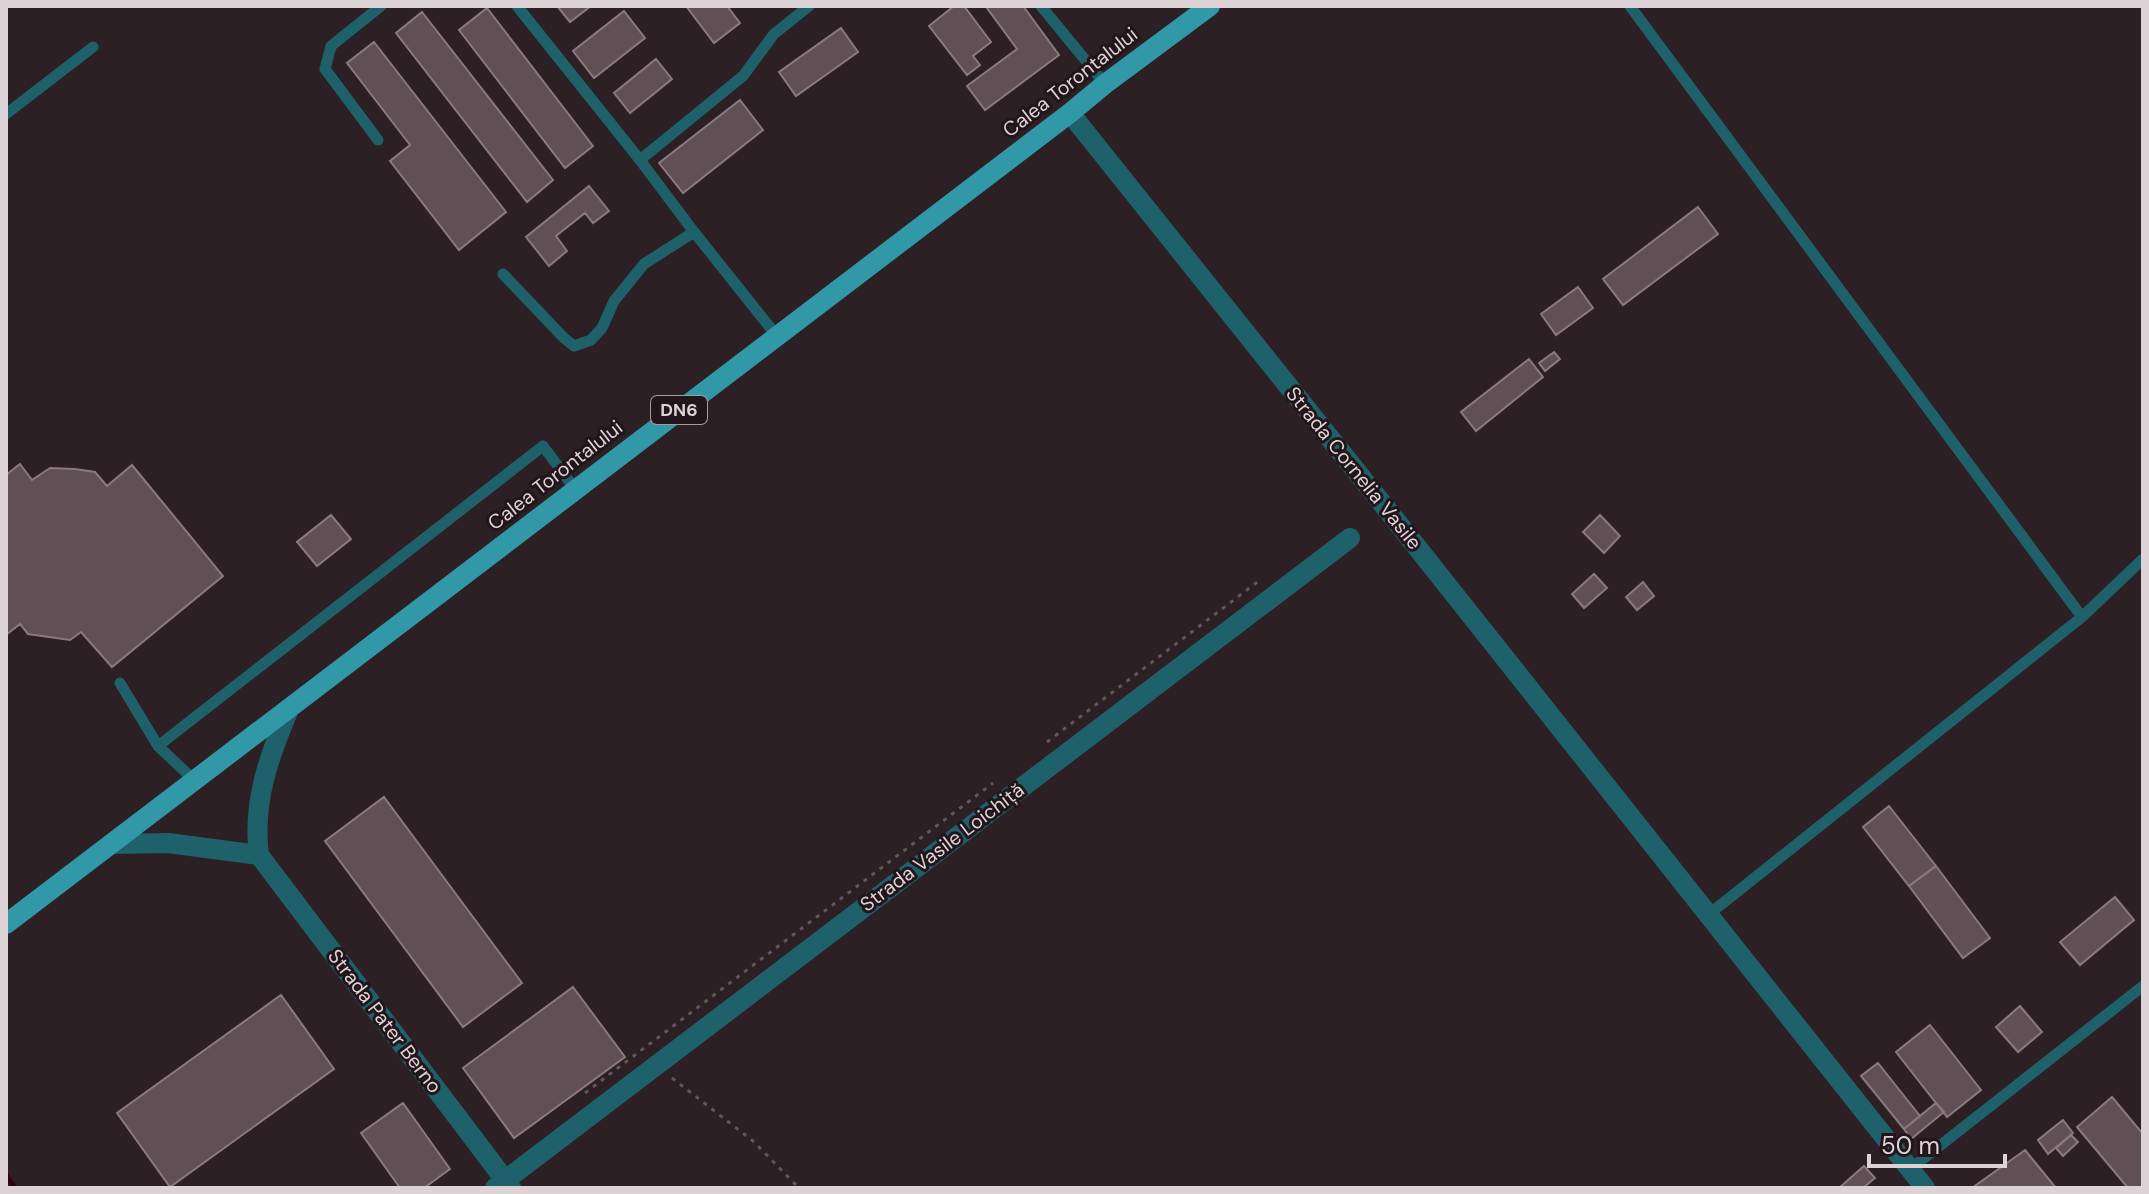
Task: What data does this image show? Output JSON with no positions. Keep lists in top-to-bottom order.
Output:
{
  "streets": {
    "main road": ["Calea Torontalului", "DN6"],
    "street": ["Strada Cornelia Vasile", "Strada Vasile Loichiță", "Strada Pater Berno"]
  },
  "crossings": [
    ["Calea Torontalului", "Strada Cornelia Vasile"],
    ["Strada Vasile Loichiță", "Strada Pater Berno"]
  ],
  "scale_bar": "50 m"
}
